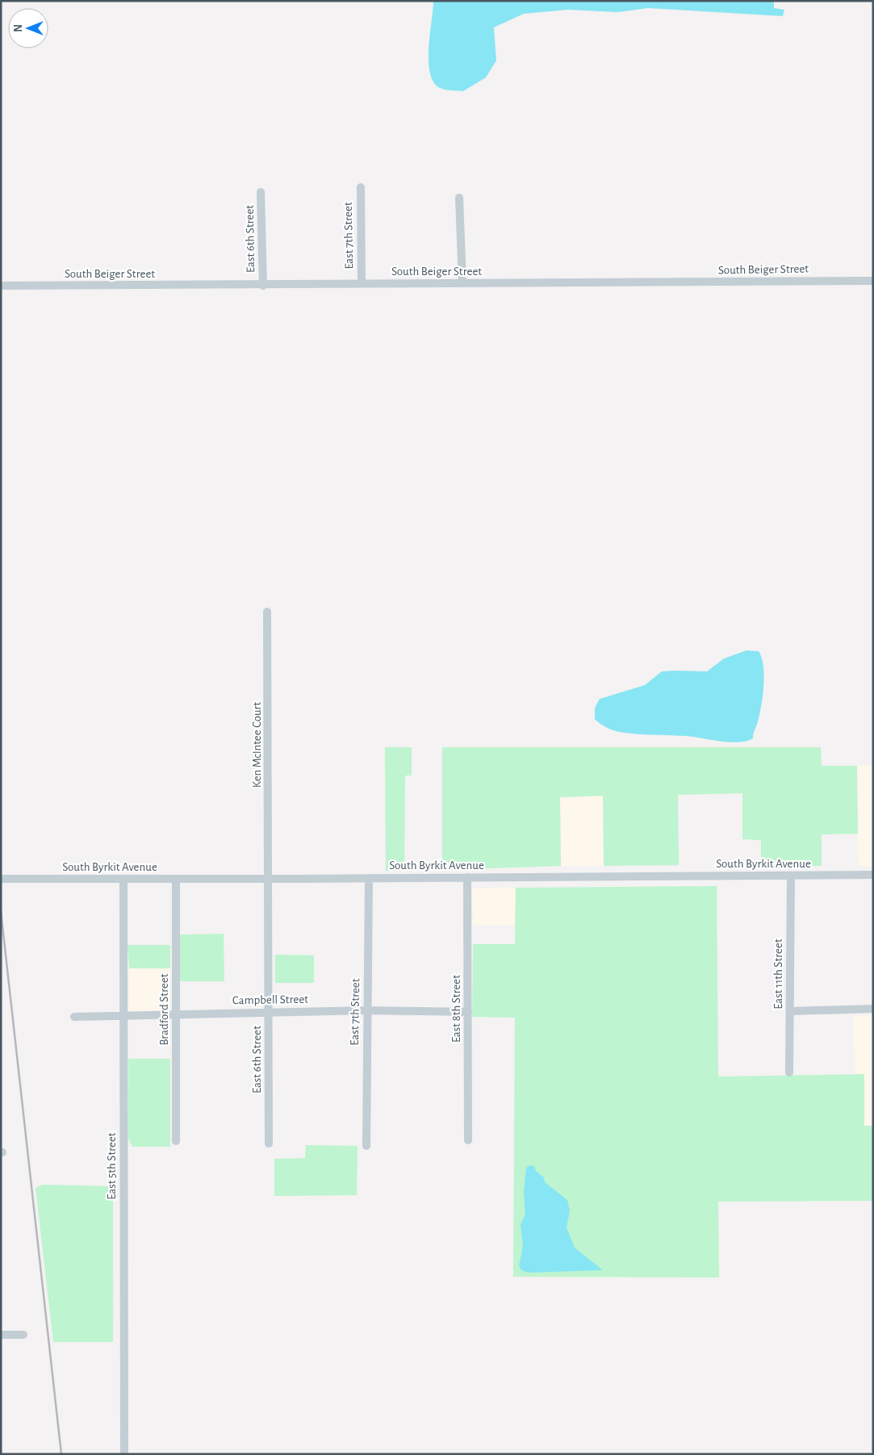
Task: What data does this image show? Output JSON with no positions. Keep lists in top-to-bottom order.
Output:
{
  "streets": {
    "street": [
      "East 7th Street",
      "East 6th Street",
      "South Beiger Street",
      "Ken McIntee Court",
      "South Byrkit Avenue",
      "East 11th Street",
      "Campbell Street",
      "East 8th Street",
      "Bradford Street",
      "East 5th Street"
    ]
  },
  "crossings": [
    ["East 7th Street", "South Beiger Street"],
    ["East 7th Street", "South Byrkit Avenue"],
    ["East 7th Street", "Campbell Street"],
    ["East 6th Street", "South Beiger Street"],
    ["East 6th Street", "Ken McIntee Court"],
    ["East 6th Street", "South Byrkit Avenue"],
    ["East 6th Street", "Campbell Street"],
    ["Ken McIntee Court", "South Byrkit Avenue"],
    ["South Byrkit Avenue", "East 11th Street"],
    ["South Byrkit Avenue", "East 8th Street"],
    ["South Byrkit Avenue", "Bradford Street"],
    ["South Byrkit Avenue", "East 5th Street"],
    ["Campbell Street", "East 8th Street"],
    ["Campbell Street", "Bradford Street"],
    ["Campbell Street", "East 5th Street"]
  ],
  "north": "left"
}
